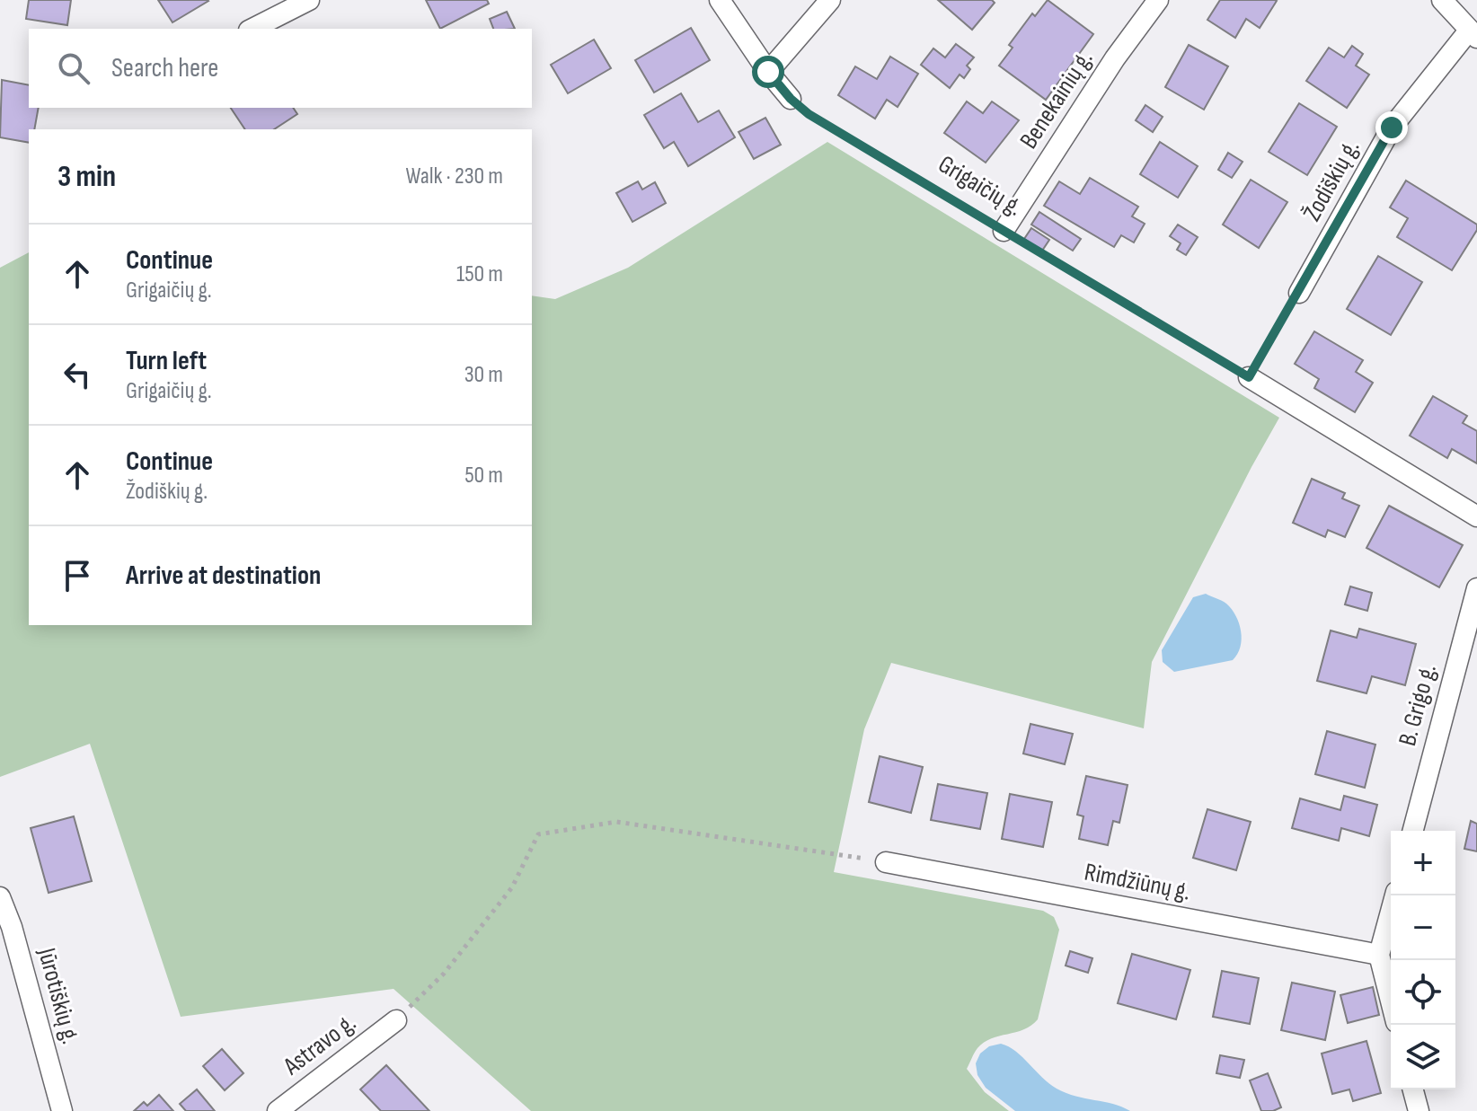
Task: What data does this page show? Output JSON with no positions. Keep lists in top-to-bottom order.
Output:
{
  "streets": {
    "street": [
      "Benekainių g.",
      "Žodiškių g.",
      "B. Grigo g.",
      "Rimdžiūnų g.",
      "Jūrotiškių g.",
      "Astravo g."
    ],
    "path": ["Grigaičių g."]
  },
  "crossings": [
    ["Benekainių g.", "Grigaičių g."]
  ],
  "page": {
    "search": "Search here",
    "heading": ["3 min", "Walk · 230 m"],
    "list": [
      ["Continue", "Grigaičių g.", "150 m"],
      ["Turn left", "Grigaičių g.", "30 m"],
      ["Continue", "Žodiškių g.", "50 m"],
      "Arrive at destination"
    ],
    "map_buttons": ["+", "−"]
  }
}
